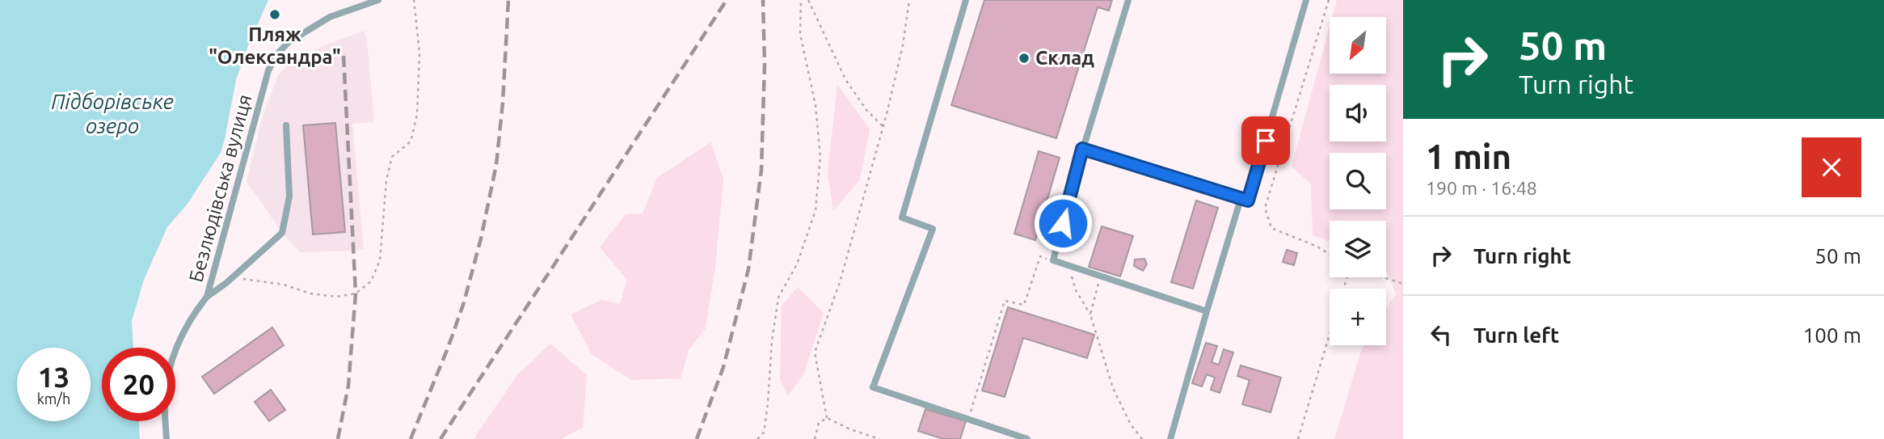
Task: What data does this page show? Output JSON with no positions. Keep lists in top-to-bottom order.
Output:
{
  "streets": {
    "lane": ["Безлюдівська вулиця"]
  },
  "water": ["Підборівське озеро"],
  "places": ["Пляж \"Олександра\"", "Склад"],
  "north": "bottom left",
  "page": {
    "turn": ["50 m", "Turn right"],
    "map_buttons": "+",
    "heading": ["1 min", "190 m · 16:48"],
    "list": [
      {
        "name": "Turn right",
        "value": "50 m"
      },
      {
        "name": "Turn left",
        "value": "100 m"
      }
    ],
    "speed": "13 km/h",
    "limit": "20"
  }
}
